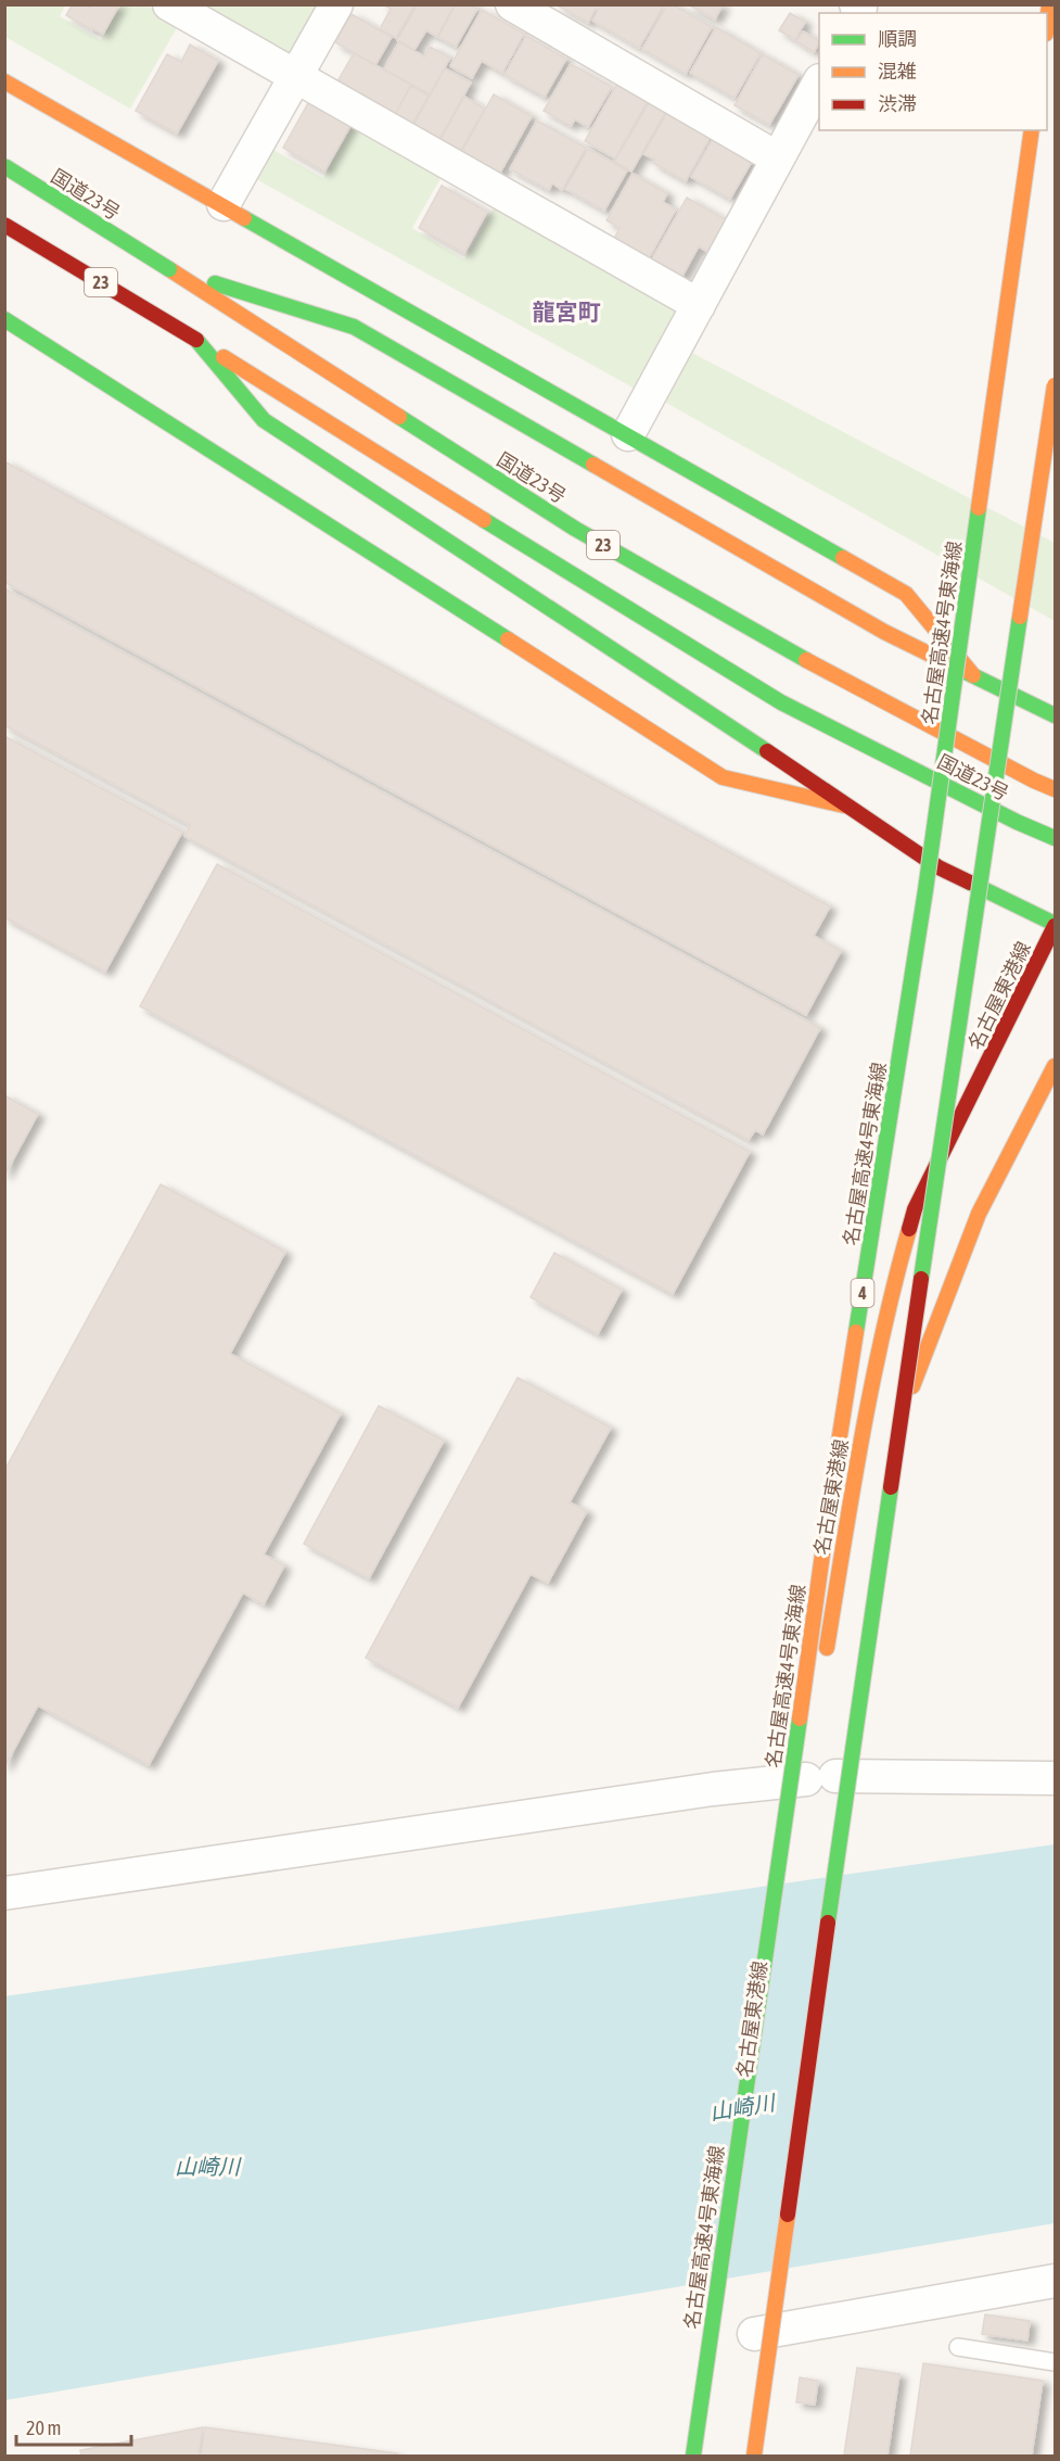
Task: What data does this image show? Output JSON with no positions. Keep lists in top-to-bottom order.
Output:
{
  "streets": {
    "main road": [
      "国道23号",
      "23",
      "名古屋高速4号東海線",
      "名古屋東港線",
      "4"
    ]
  },
  "districts": ["龍宮町"],
  "water": ["山崎川"],
  "legend": ["順調", "混雑", "渋滞"],
  "scale_bar": "20 m"
}
